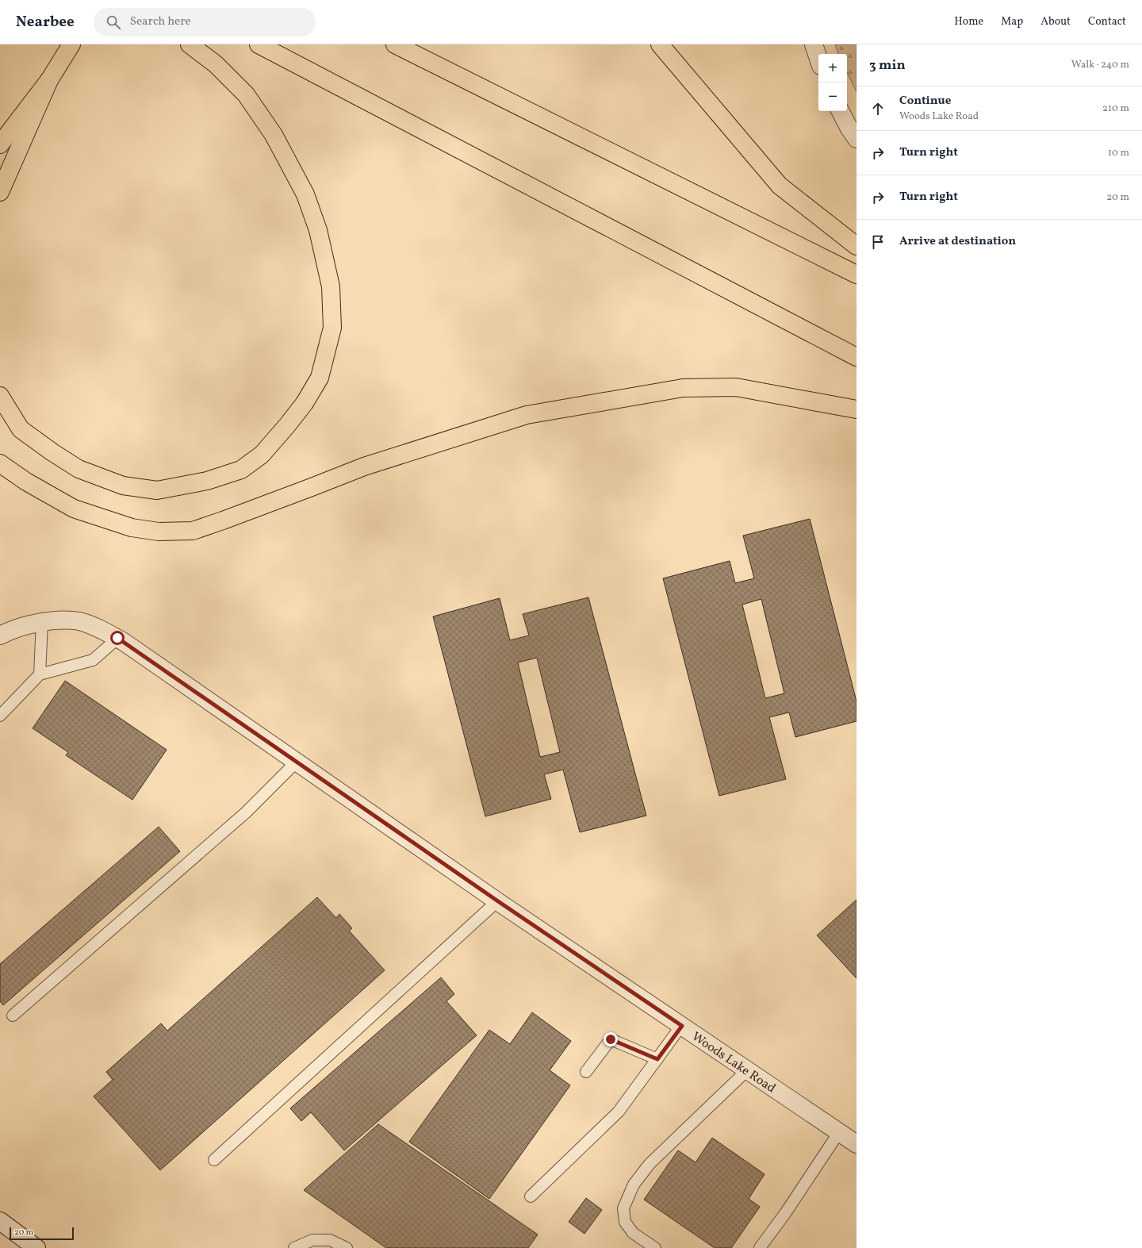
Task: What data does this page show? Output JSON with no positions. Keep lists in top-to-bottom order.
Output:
{
  "streets": {
    "street": ["Woods Lake Road"]
  },
  "scale_bar": "20 m",
  "page": {
    "header": "Nearbee",
    "search": "Search here",
    "nav": [
      "Home",
      "Map",
      "About",
      "Contact"
    ],
    "heading": ["3 min", "Walk · 240 m"],
    "map_buttons": ["+", "−"],
    "list": [
      ["Continue", "Woods Lake Road", "210 m"],
      ["Turn right", "10 m"],
      ["Turn right", "20 m"],
      "Arrive at destination"
    ],
    "scale": "20 m"
  }
}
